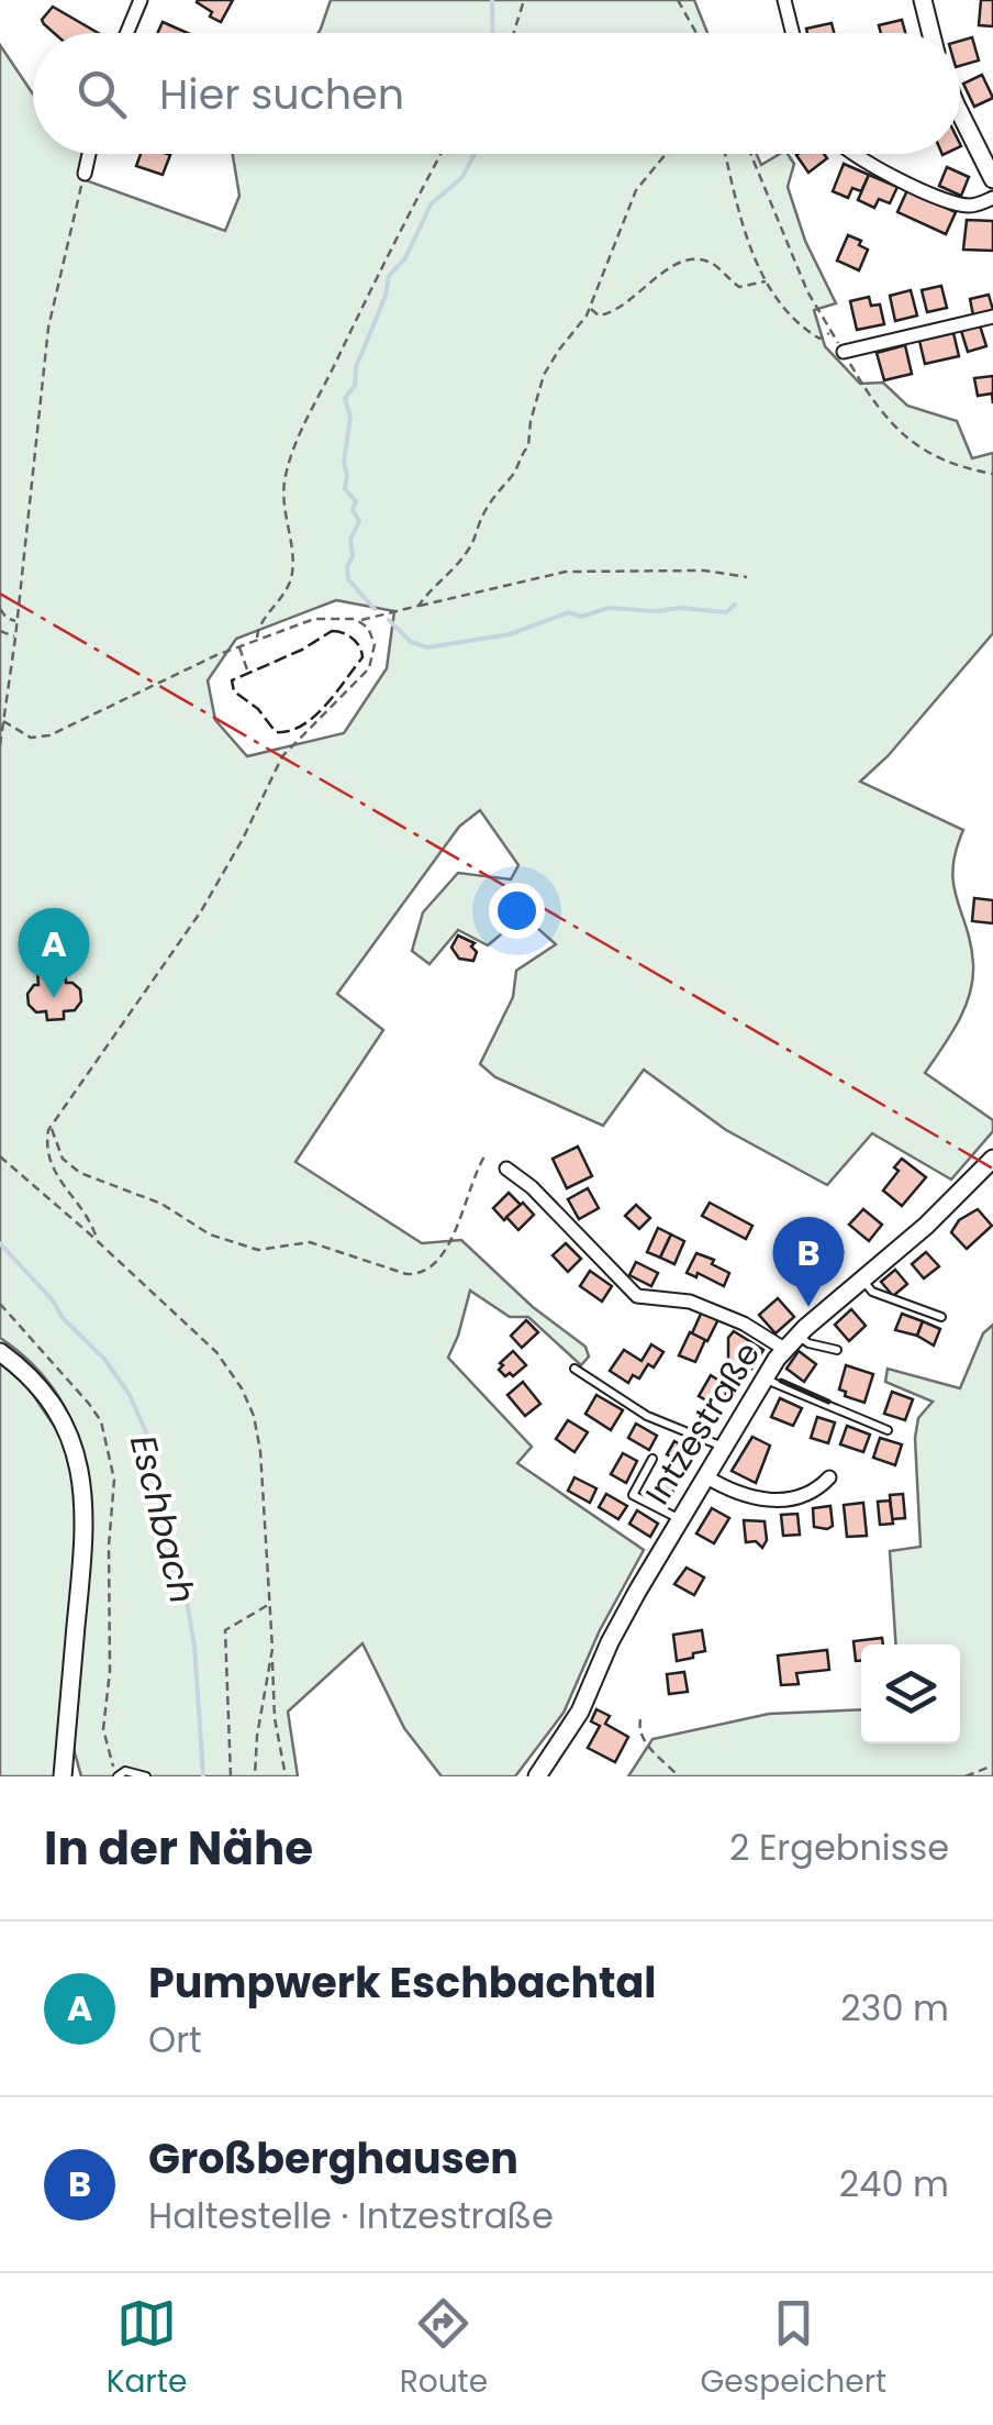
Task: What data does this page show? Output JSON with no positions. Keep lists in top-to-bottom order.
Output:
{
  "streets": {
    "main road": ["Intzestraße"]
  },
  "water": ["Eschbach"],
  "page": {
    "search": "Hier suchen",
    "pins": ["A", "B"],
    "heading": ["In der Nähe", "2 Ergebnisse"],
    "list": [
      {
        "mark": "A",
        "name": "Pumpwerk Eschbachtal",
        "note": "Ort",
        "value": "230 m"
      },
      {
        "mark": "B",
        "name": "Großberghausen",
        "note": "Haltestelle · Intzestraße",
        "value": "240 m"
      }
    ],
    "nav": ["Karte", "Route", "Gespeichert"]
  }
}
